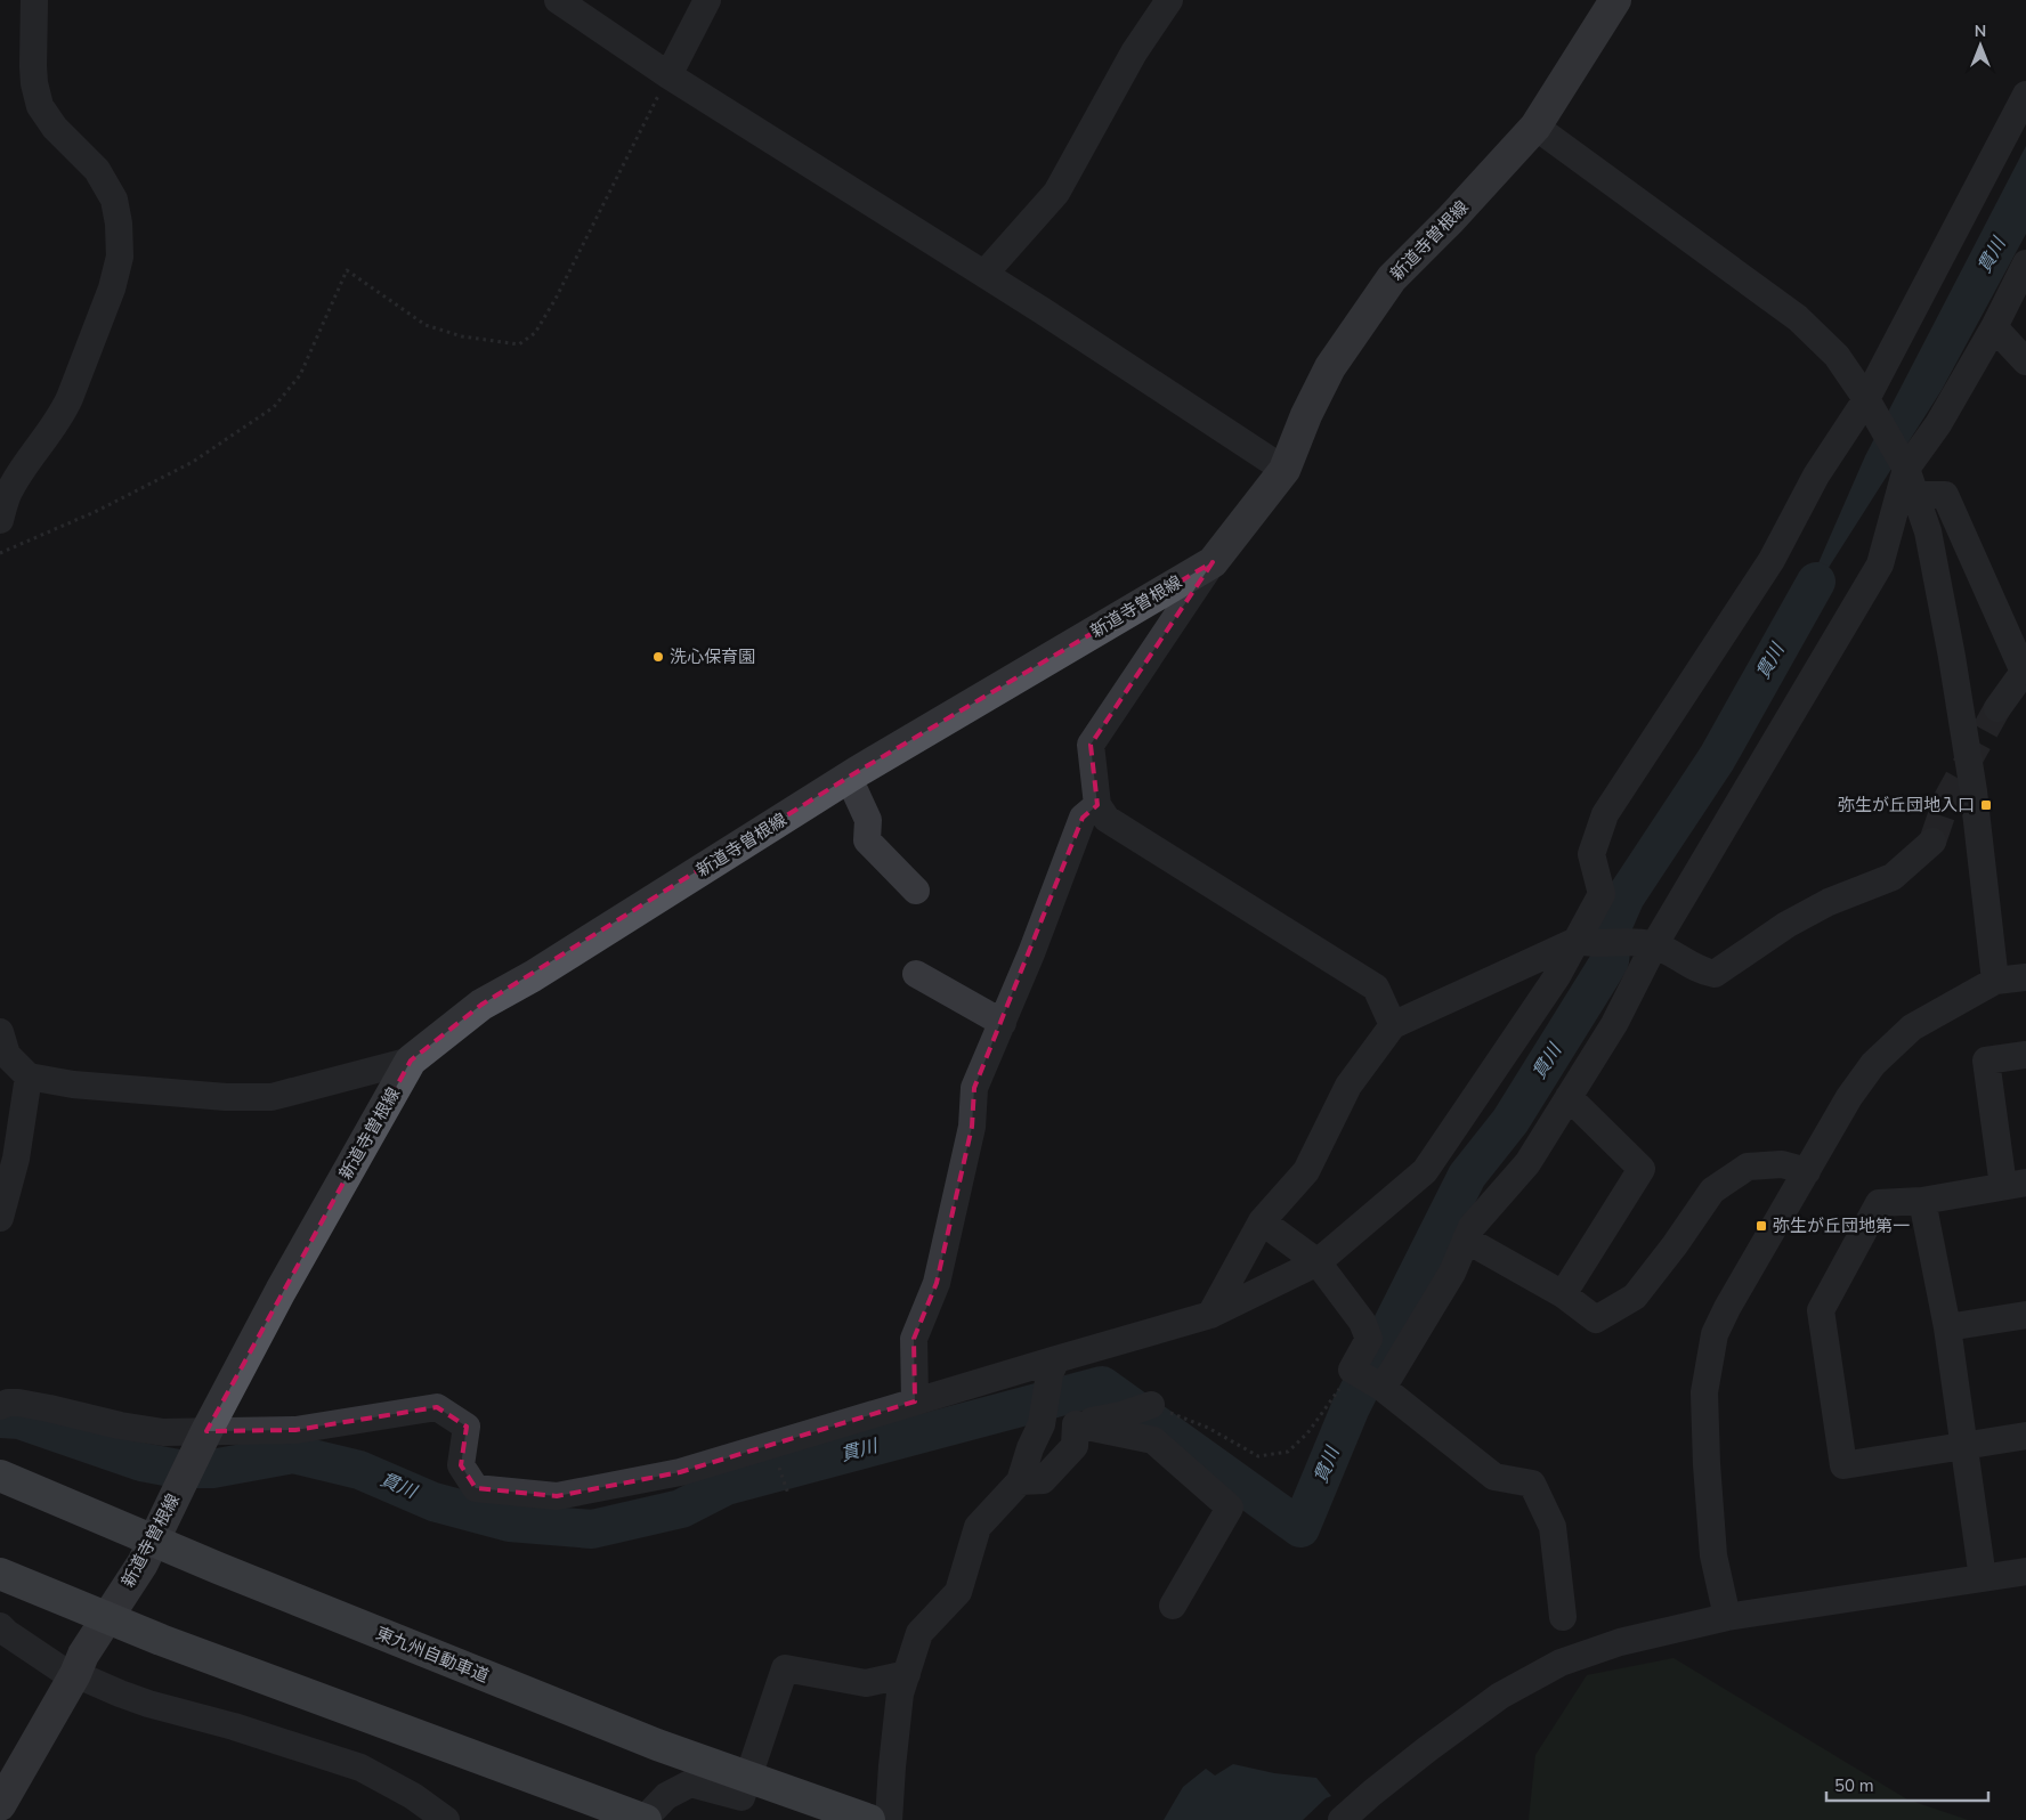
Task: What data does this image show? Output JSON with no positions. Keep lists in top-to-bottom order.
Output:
{
  "streets": {
    "highway": ["東九州自動車道"],
    "main road": ["新道寺曽根線"]
  },
  "water": ["貫川"],
  "places": {
    "other": ["洗心保育園"],
    "transit": ["弥生が丘団地入口", "弥生が丘団地第一"]
  },
  "scale_bar": "50 m",
  "north": "top"
}
